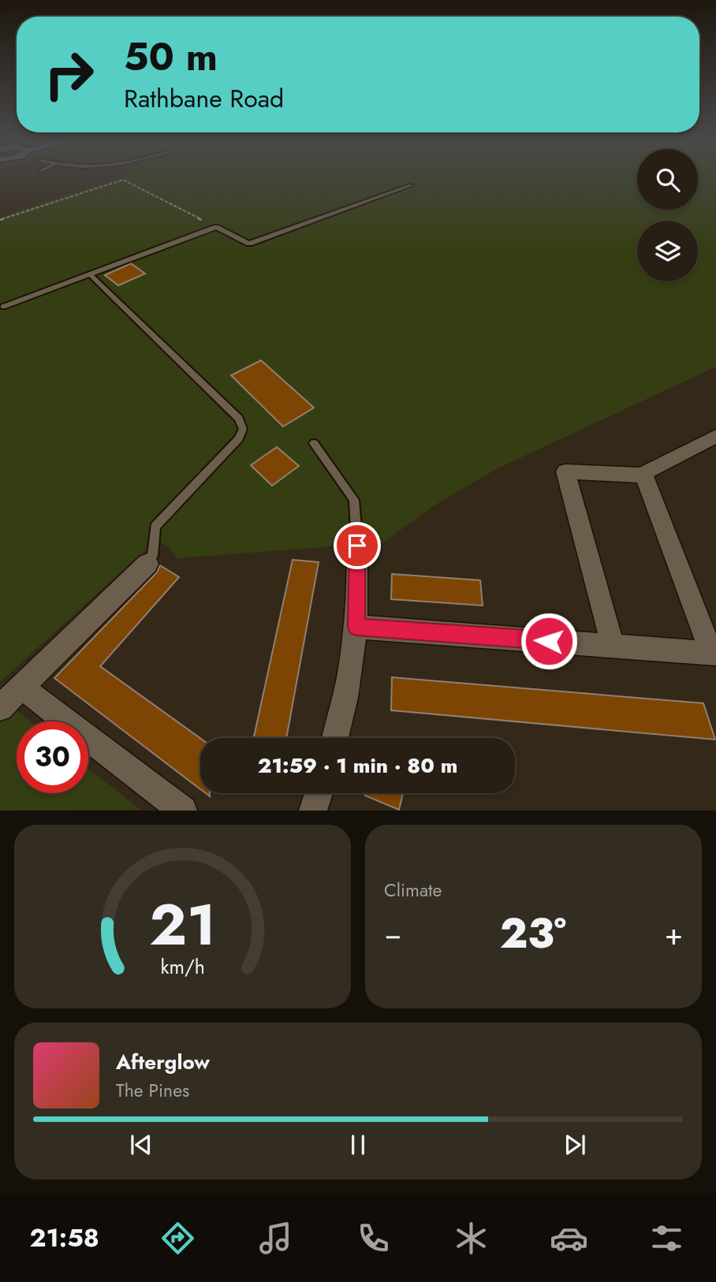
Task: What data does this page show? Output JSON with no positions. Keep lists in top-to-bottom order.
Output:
{
  "page": {
    "turn": ["50 m", "Rathbane Road"],
    "limit": "30",
    "trip": "21:59 · 1 min · 80 m",
    "tile": "Climate",
    "heat": ["−", "23°", "+"],
    "song": ["Afterglow", "The Pines"],
    "tabs": "21:58",
    "gauge": ["21", "km/h"]
  }
}
